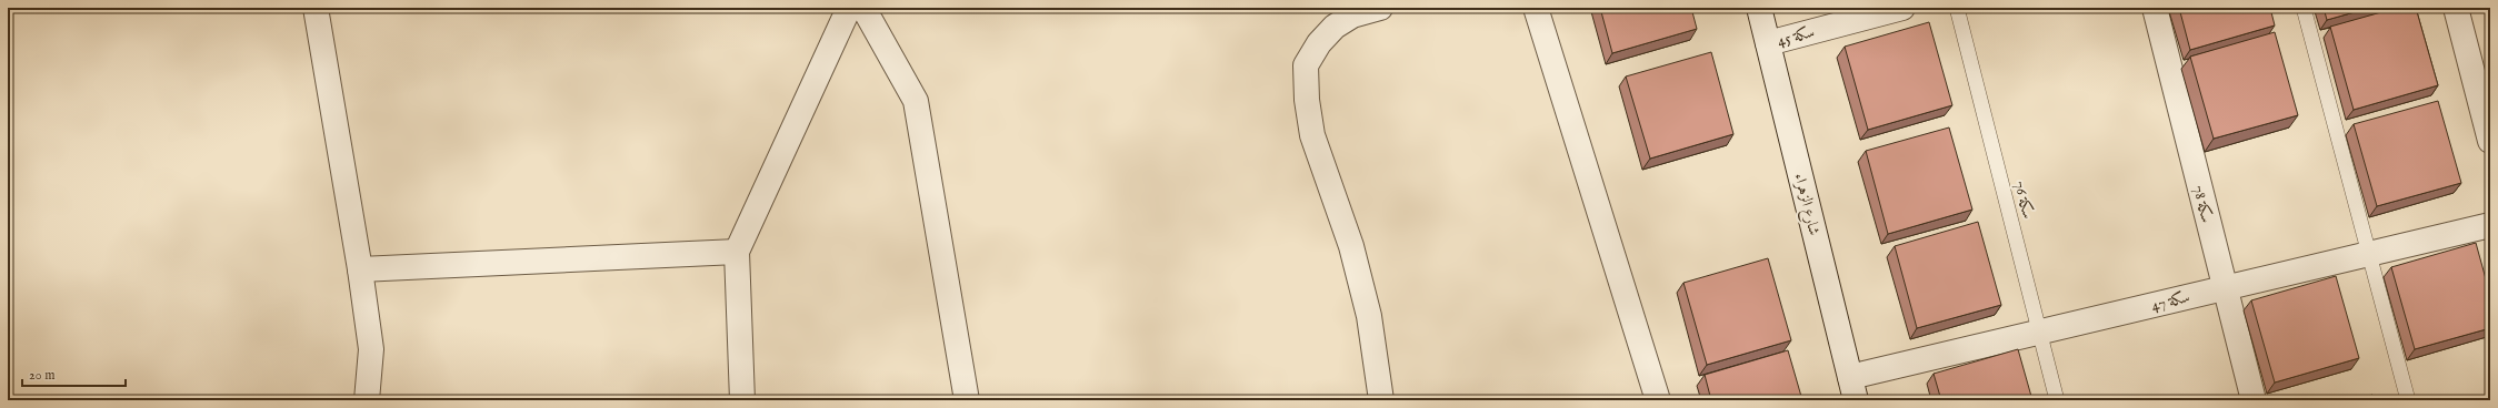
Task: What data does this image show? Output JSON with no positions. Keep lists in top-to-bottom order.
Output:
{
  "streets": {
    "street": [
      "سكة 45",
      "شارع الزهراء",
      "سكة 78",
      "سكة 47"
    ],
    "lane": ["سكة 76"]
  },
  "crossings": [
    ["سكة 45", "شارع الزهراء"],
    ["سكة 76", "سكة 47"],
    ["شارع الزهراء", "سكة 47"],
    ["سكة 78", "سكة 47"]
  ],
  "scale_bar": "20 m"
}
